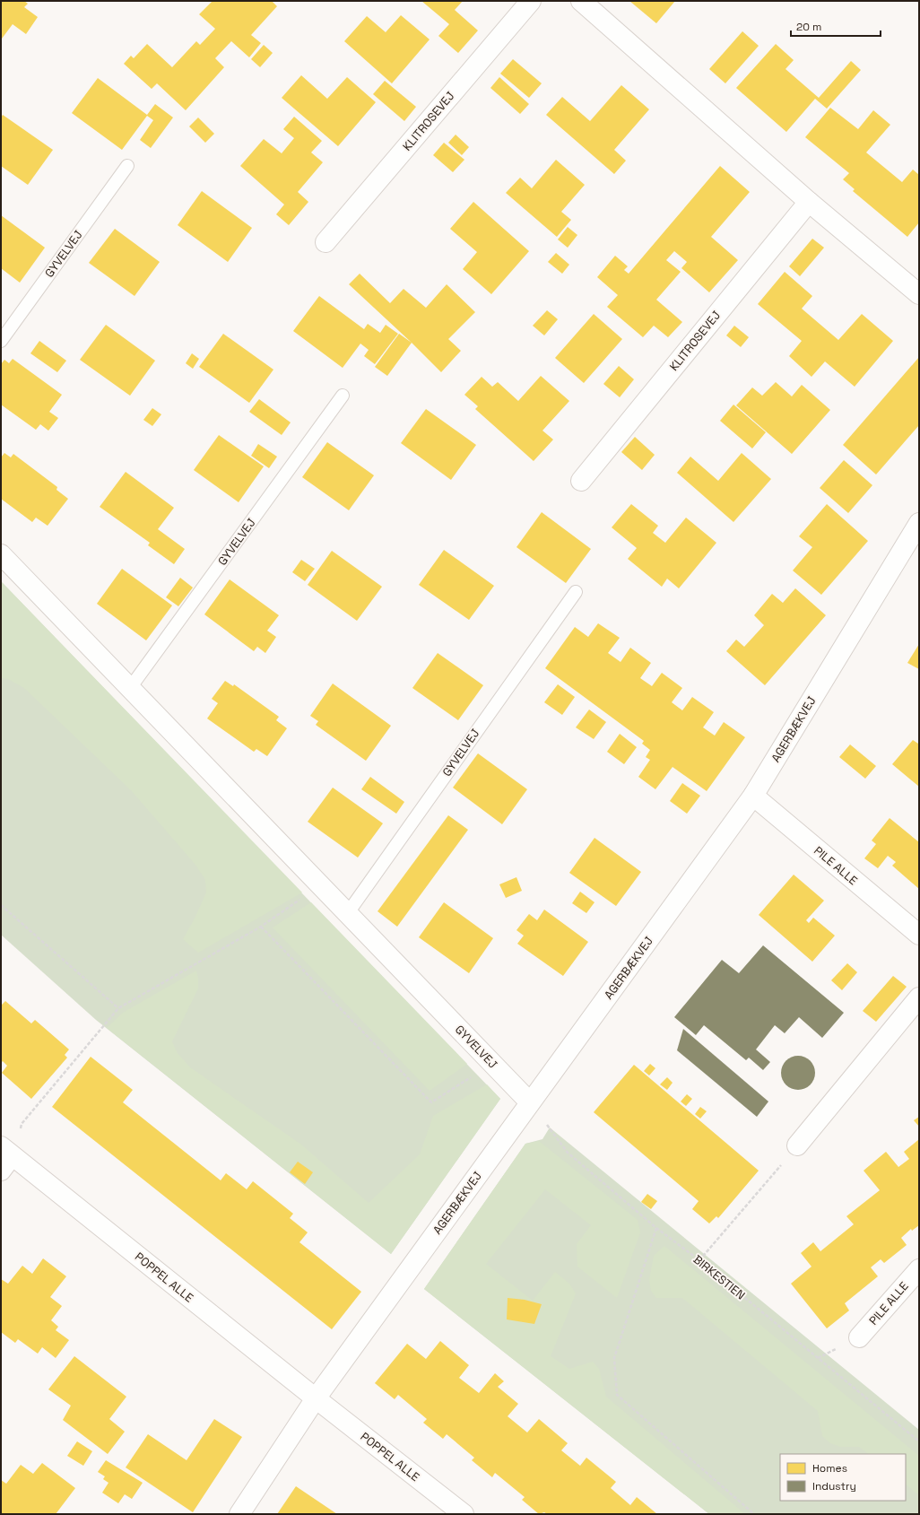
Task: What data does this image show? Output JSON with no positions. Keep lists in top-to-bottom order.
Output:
{
  "streets": {
    "street": [
      "KLITROSEVEJ",
      "GYVELVEJ",
      "AGERBÆKVEJ",
      "PILE ALLE",
      "POPPEL ALLE"
    ],
    "path": ["BIRKESTIEN"]
  },
  "crossings": [
    ["GYVELVEJ", "AGERBÆKVEJ"],
    ["GYVELVEJ", "BIRKESTIEN"],
    ["AGERBÆKVEJ", "PILE ALLE"],
    ["AGERBÆKVEJ", "POPPEL ALLE"],
    ["AGERBÆKVEJ", "BIRKESTIEN"]
  ],
  "legend": ["Homes", "Industry"],
  "scale_bar": "20 m"
}
